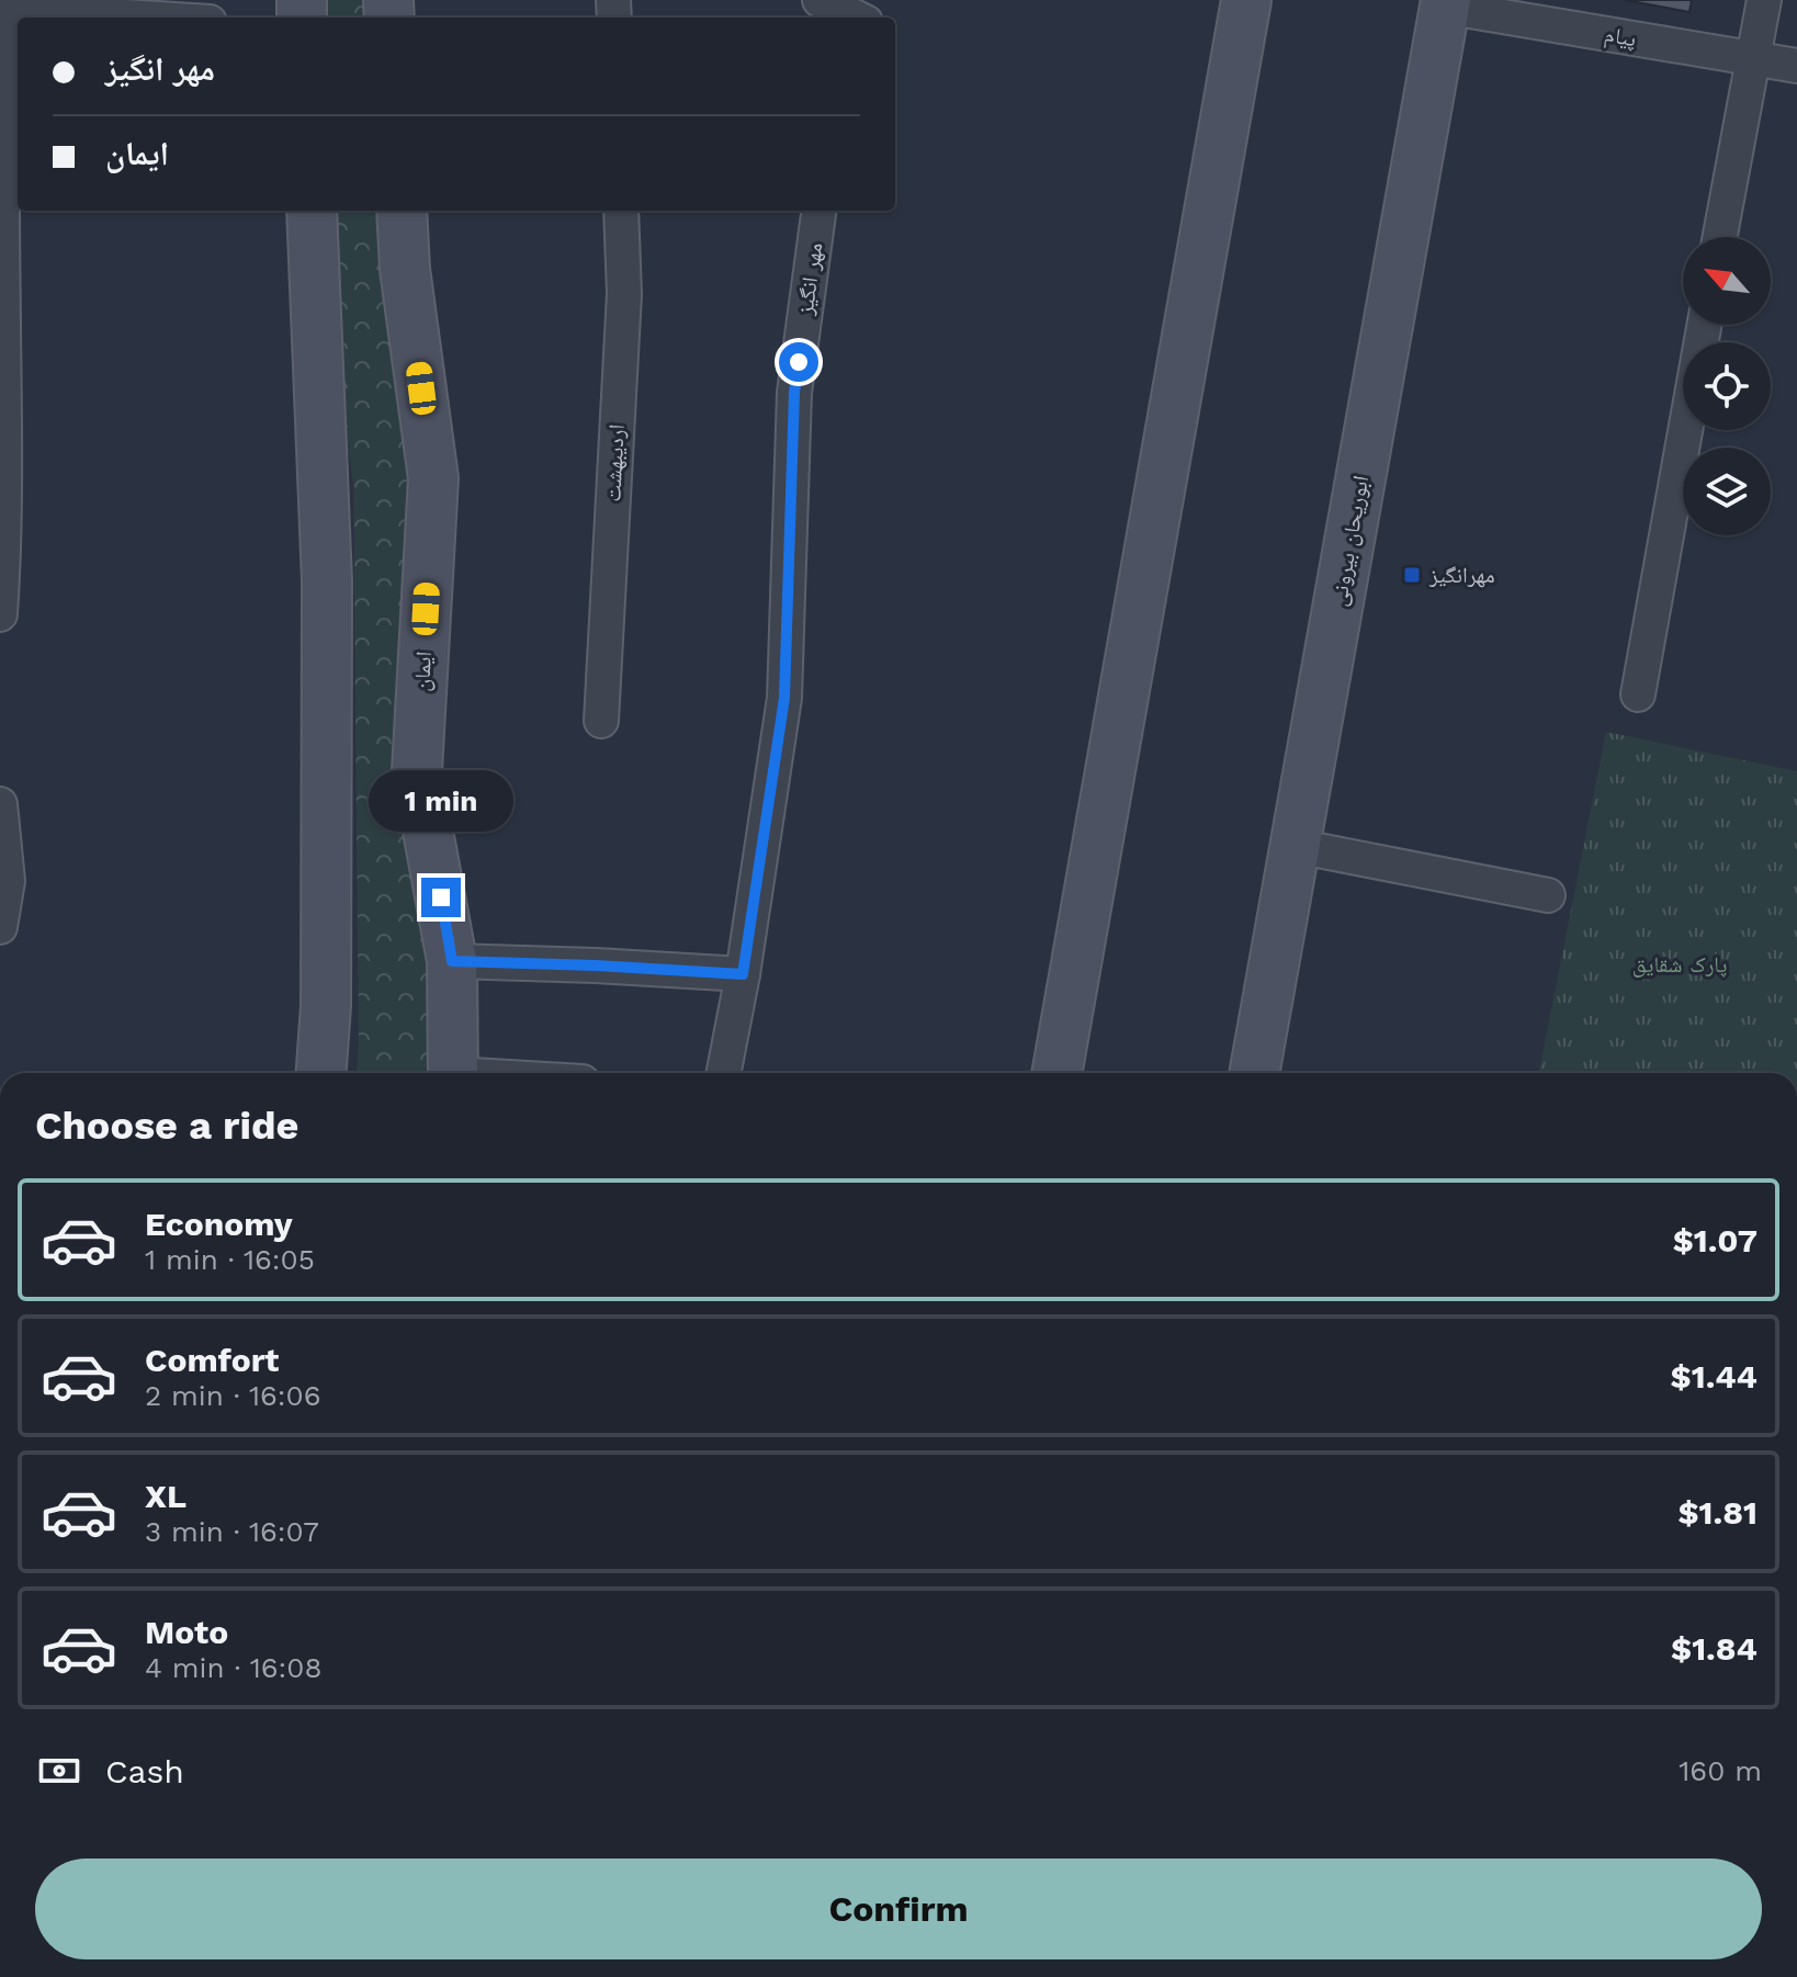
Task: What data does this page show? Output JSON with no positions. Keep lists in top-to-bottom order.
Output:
{
  "streets": {
    "main road": ["ابوریحان بیرونی", "ایمان"],
    "street": ["پیام", "مهر انگیز", "اردیبهشت"]
  },
  "crossings": [
    ["پیام", "ابوریحان بیرونی"]
  ],
  "parks": ["پارک شقایق"],
  "places": {
    "transit": ["مهرانگیز"]
  },
  "north": "top left",
  "page": {
    "banner": ["مهر انگیز", "ایمان"],
    "bubble": "1 min",
    "heading": "Choose a ride",
    "list": [
      {
        "name": "Economy",
        "note": "1 min · 16:05",
        "value": "$1.07"
      },
      {
        "name": "Comfort",
        "note": "2 min · 16:06",
        "value": "$1.44"
      },
      {
        "name": "XL",
        "note": "3 min · 16:07",
        "value": "$1.81"
      },
      {
        "name": "Moto",
        "note": "4 min · 16:08",
        "value": "$1.84"
      }
    ],
    "pay": ["Cash", "160 m"],
    "buttons": "Confirm"
  }
}
